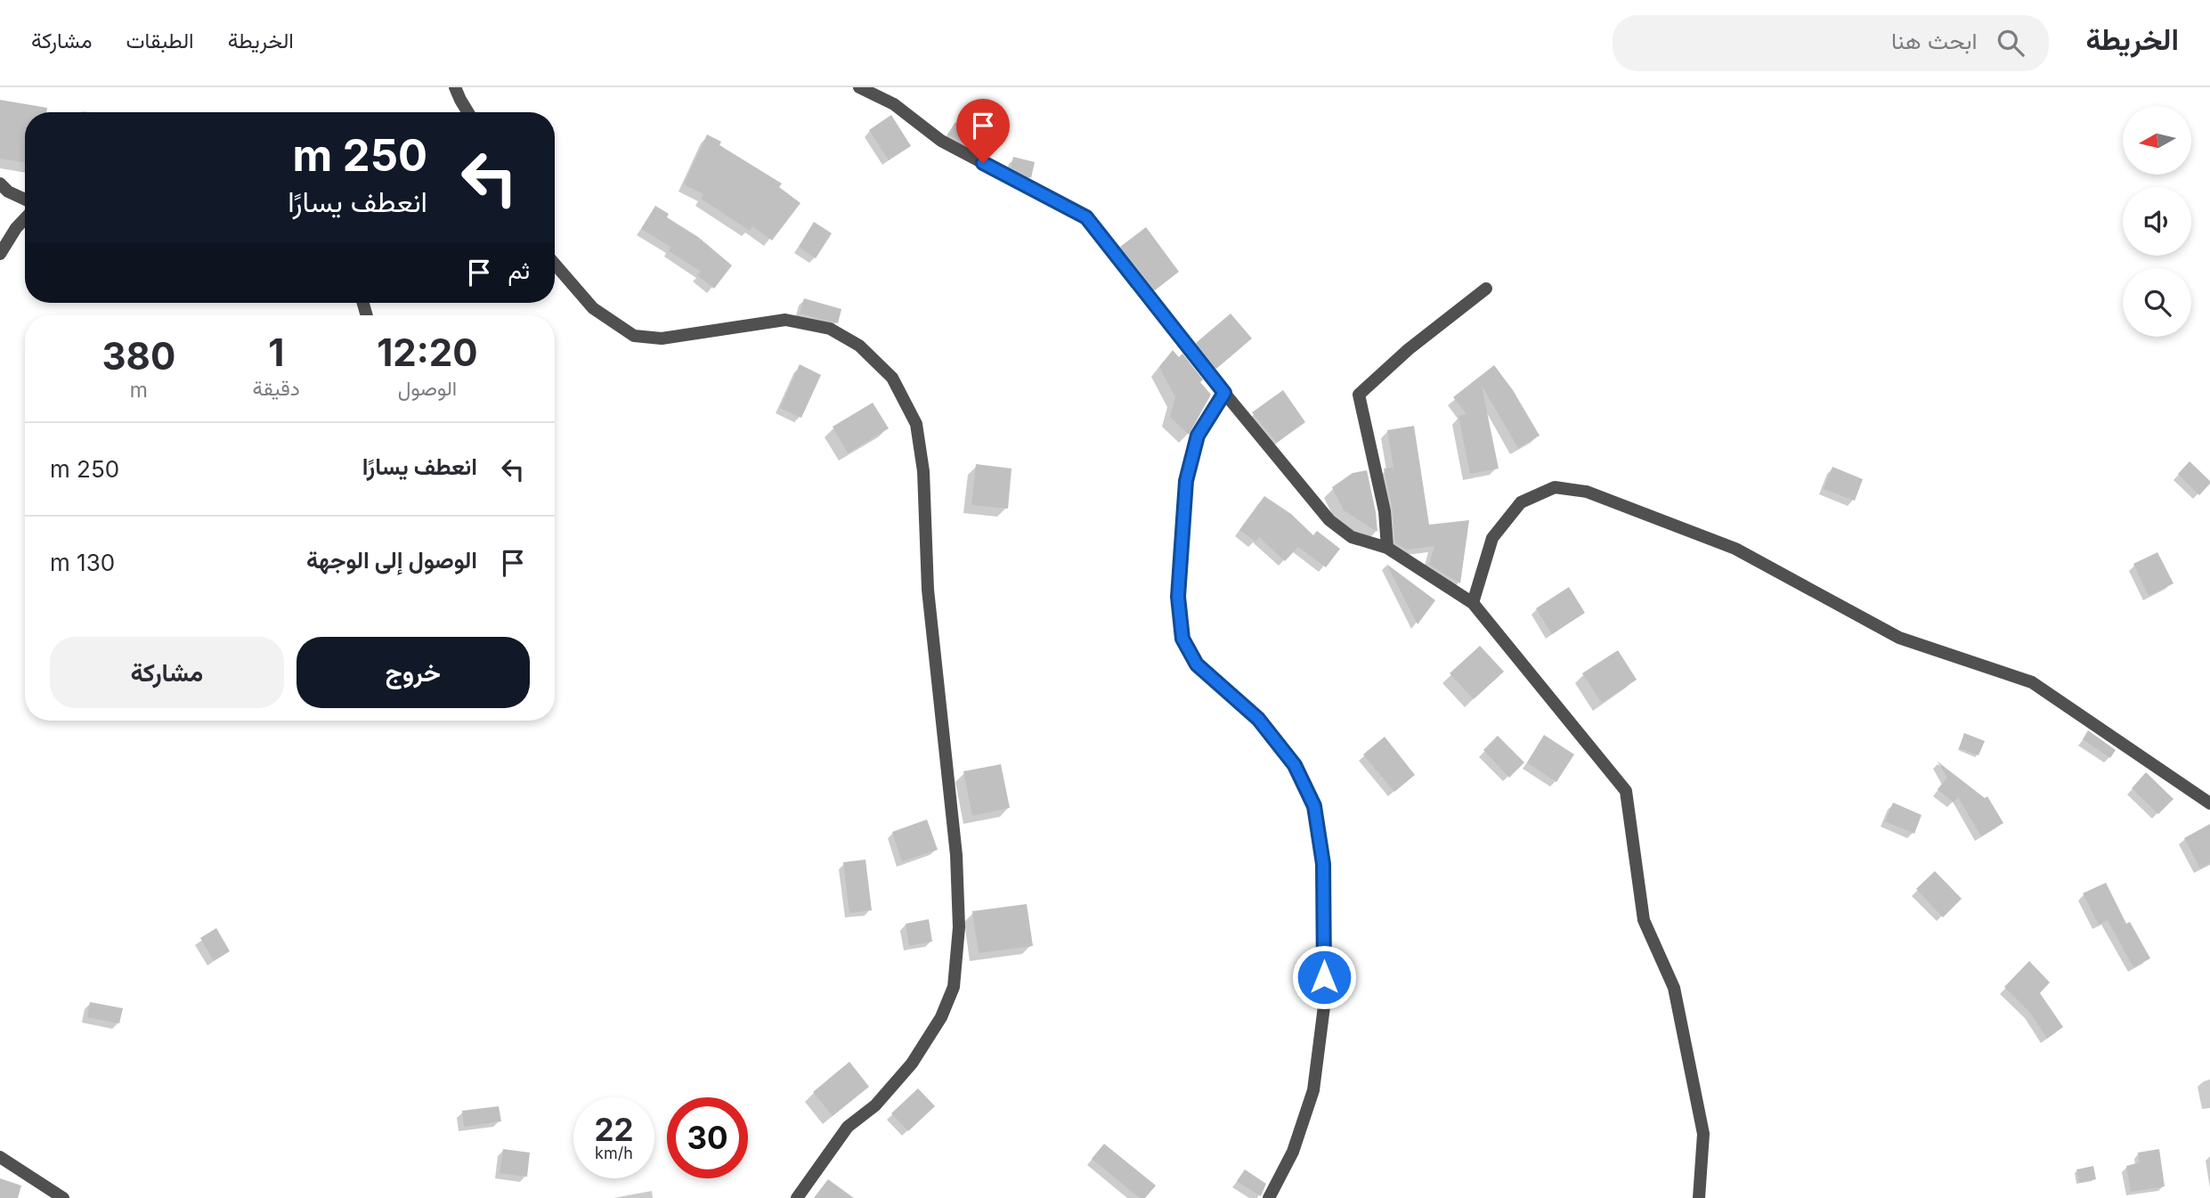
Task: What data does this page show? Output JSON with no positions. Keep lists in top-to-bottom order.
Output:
{
  "north": "left",
  "page": {
    "header": "الخريطة",
    "search": "ابحث هنا",
    "nav": ["الخريطة", "الطبقات", "مشاركة"],
    "turn": ["250 m", "انعطف يسارًا"],
    "then": "ثم",
    "eta": [
      "12:20",
      "الوصول",
      "1",
      "دقيقة",
      "380",
      "m"
    ],
    "list": [
      {
        "name": "انعطف يسارًا",
        "value": "250 m"
      },
      {
        "name": "الوصول إلى الوجهة",
        "value": "130 m"
      }
    ],
    "buttons": ["خروج", "مشاركة"],
    "speed": "22 km/h",
    "limit": "30"
  }
}
